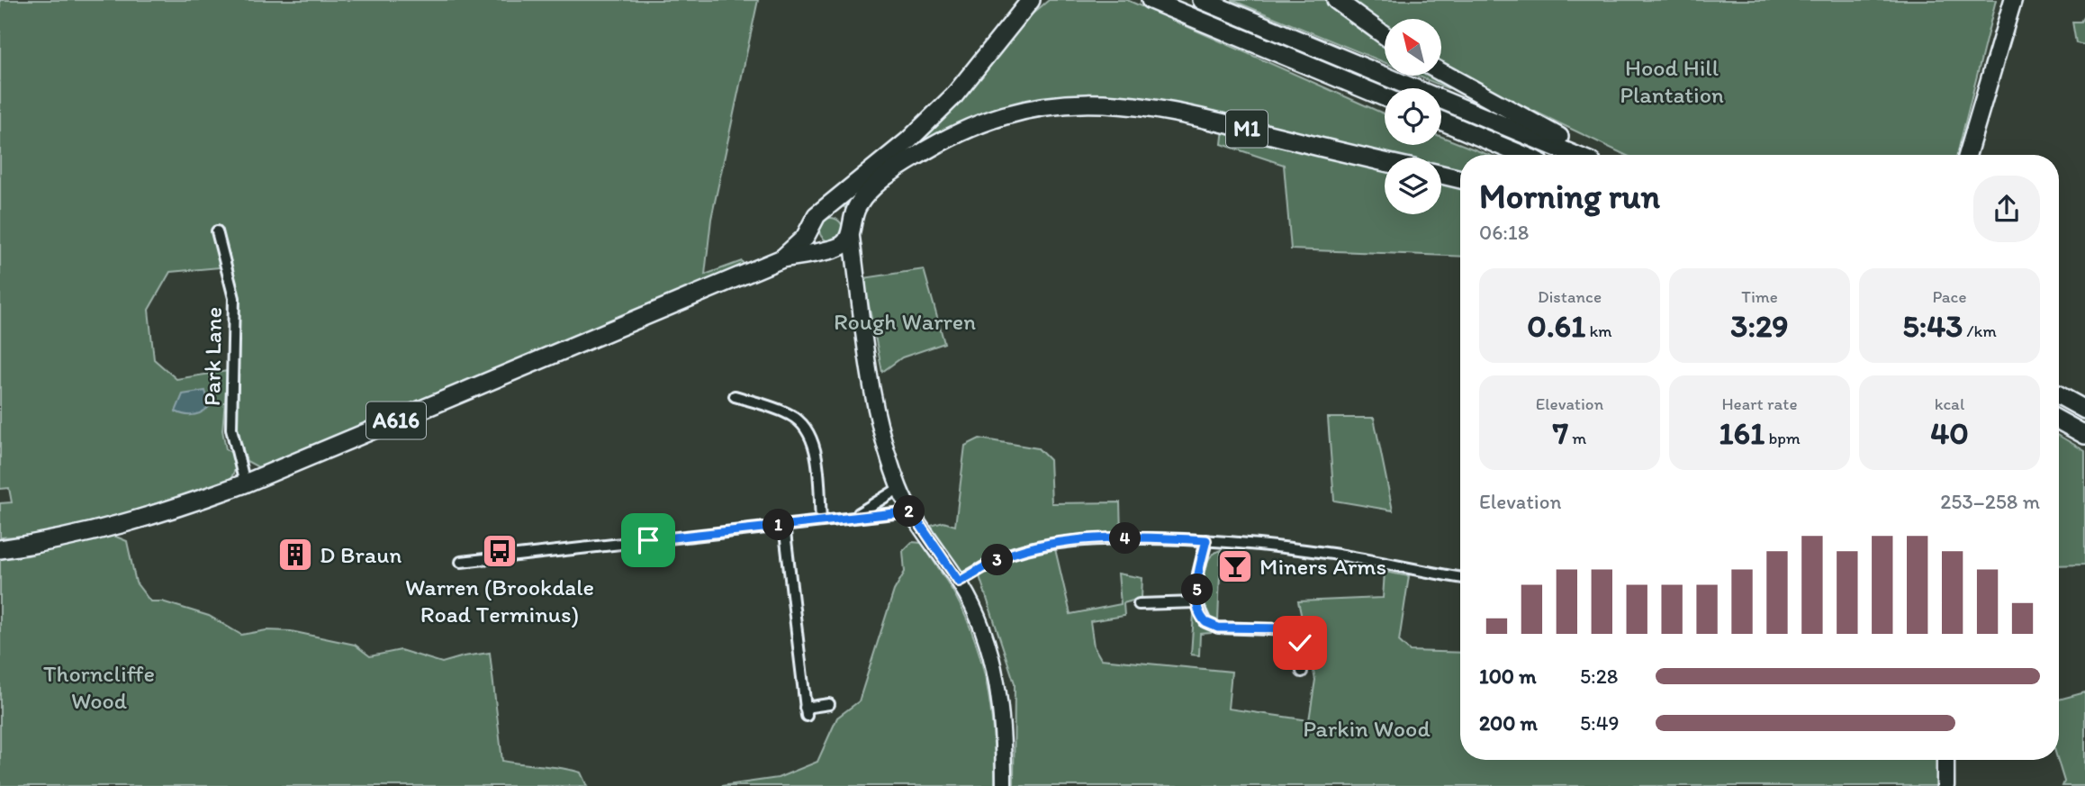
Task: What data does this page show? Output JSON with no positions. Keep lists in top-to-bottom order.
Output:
{
  "streets": {
    "highway": ["M1", "A616"],
    "street": ["Park Lane"]
  },
  "crossings": [
    ["M1", "A616"],
    ["Park Lane", "A616"]
  ],
  "parks": [
    "Hood Hill Plantation",
    "Rough Warren",
    "Thorncliffe Wood",
    "Parkin Wood"
  ],
  "places": {
    "bus stop": ["Warren (Brookdale Road Terminus)"],
    "building": ["D Braun"],
    "bar": ["Miners Arms"]
  },
  "north": "top left",
  "page": {
    "heading": ["Morning run", "06:18"],
    "stats": [
      ["Distance", "0.61 km"],
      ["Time", "3:29"],
      ["Pace", "5:43 /km"],
      ["Elevation", "7 m"],
      ["Heart rate", "161 bpm"],
      ["kcal", "40"]
    ],
    "chart": ["Elevation", "253–258 m"],
    "pins": [
      "2",
      "1",
      "4",
      "3",
      "5"
    ],
    "list": [
      {
        "name": "100 m",
        "note": "5:28"
      },
      {
        "name": "200 m",
        "note": "5:49"
      }
    ]
  }
}
